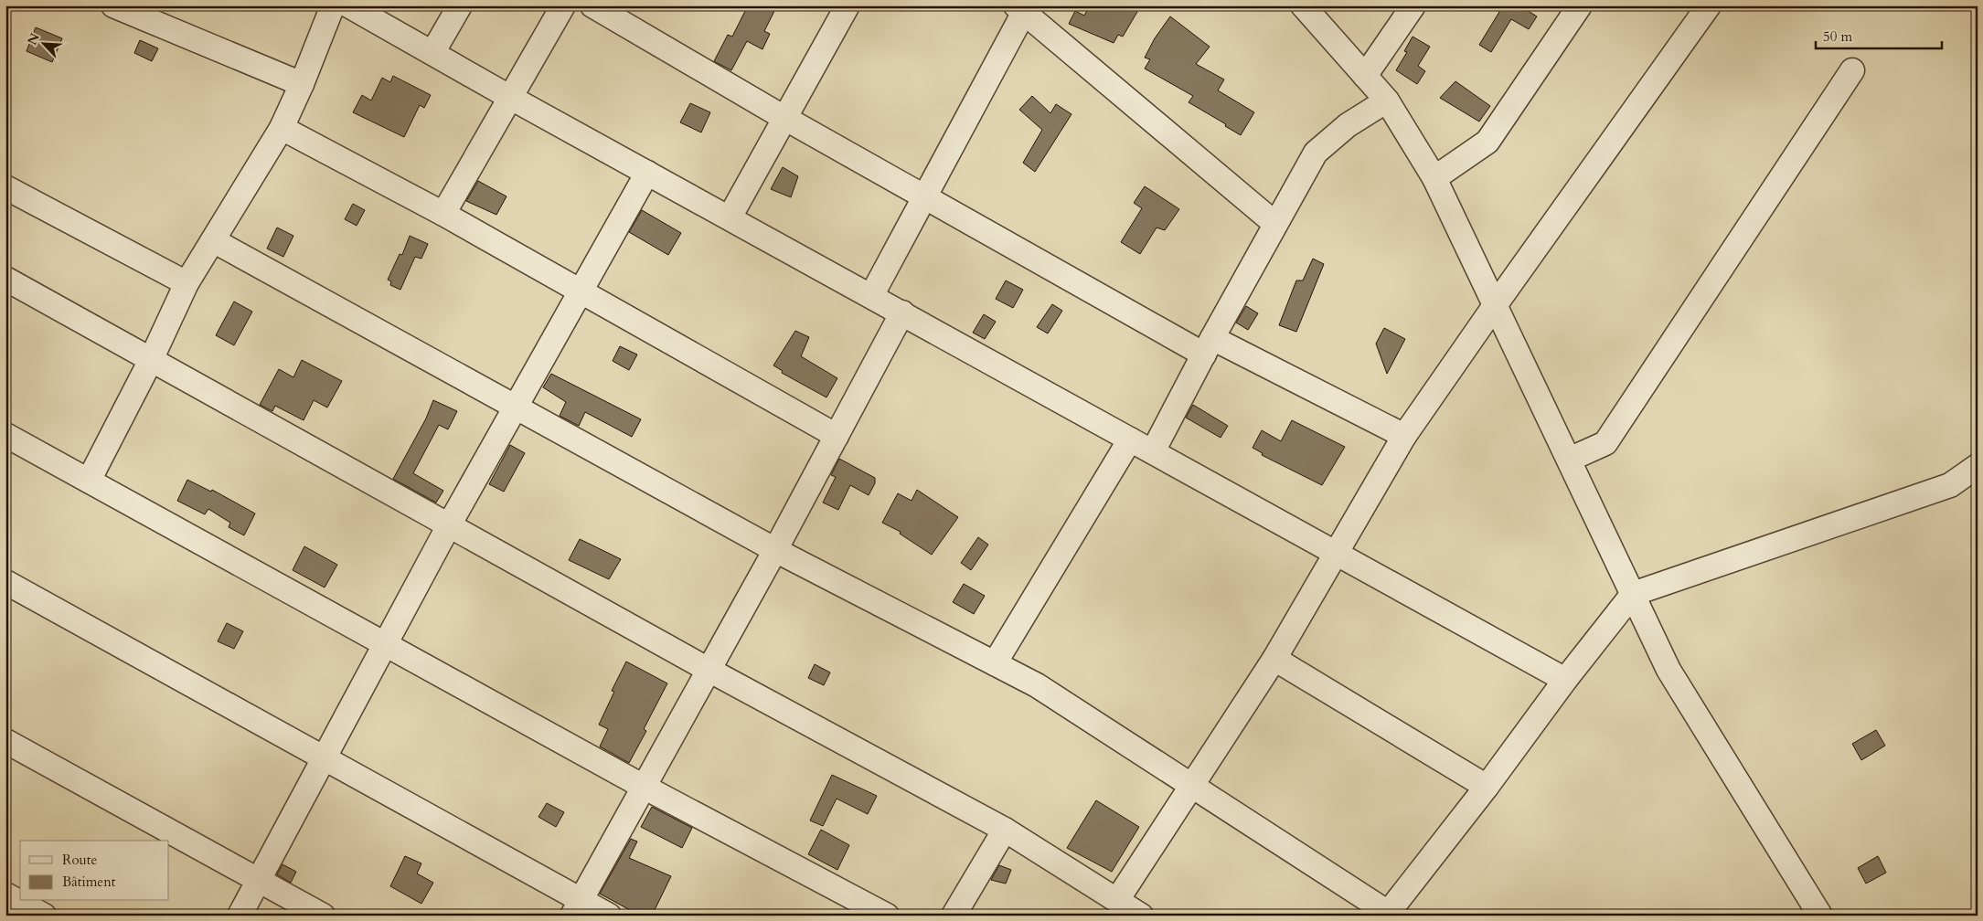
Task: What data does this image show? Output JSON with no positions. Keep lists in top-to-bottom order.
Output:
{
  "legend": ["Route", "Bâtiment"],
  "scale_bar": "50 m",
  "north": "top left"
}
